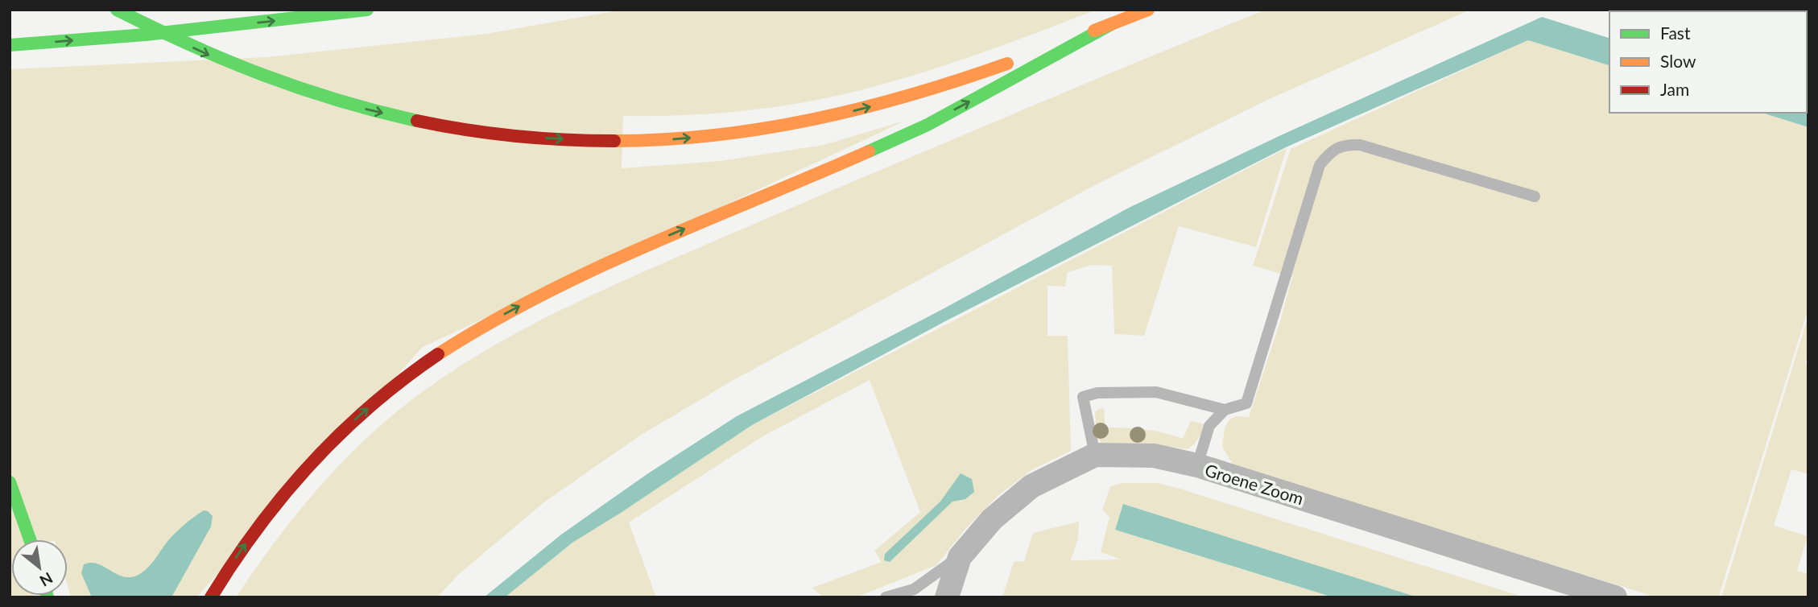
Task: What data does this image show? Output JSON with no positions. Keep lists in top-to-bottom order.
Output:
{
  "streets": {
    "street": ["Groene Zoom"]
  },
  "legend": ["Fast", "Slow", "Jam"],
  "north": "bottom right"
}
